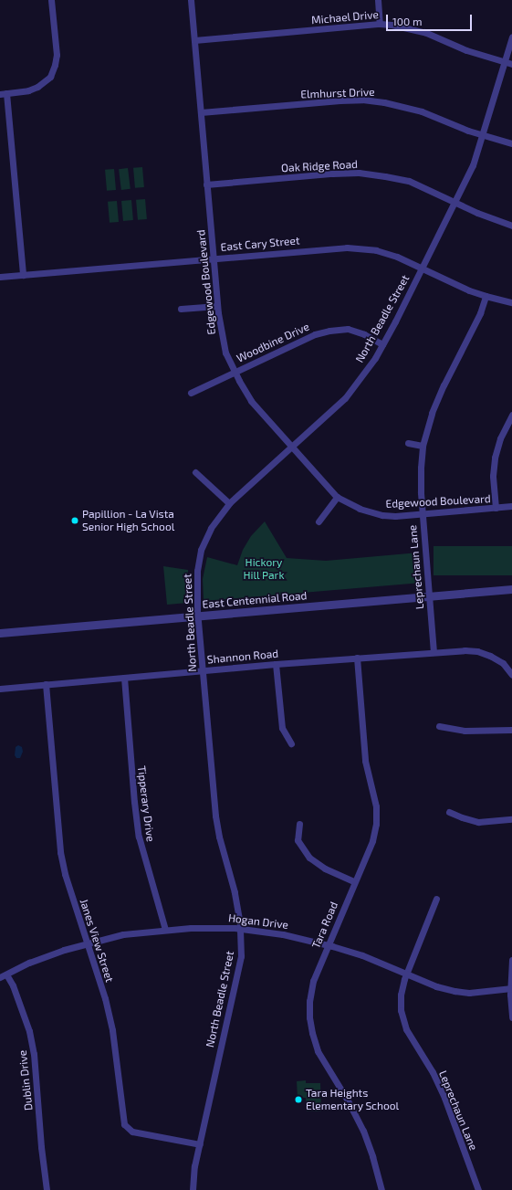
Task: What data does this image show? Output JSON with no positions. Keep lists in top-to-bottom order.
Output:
{
  "streets": {
    "street": [
      "Michael Drive",
      "Elmhurst Drive",
      "Oak Ridge Road",
      "East Cary Street",
      "Edgewood Boulevard",
      "North Beadle Street",
      "Woodbine Drive",
      "Leprechaun Lane",
      "East Centennial Road",
      "Shannon Road",
      "Tipperary Drive",
      "Hogan Drive",
      "Tara Road",
      "Janes View Street",
      "Dublin Drive"
    ]
  },
  "crossings": [
    ["Michael Drive", "Edgewood Boulevard"],
    ["Michael Drive", "North Beadle Street"],
    ["Elmhurst Drive", "Edgewood Boulevard"],
    ["Elmhurst Drive", "North Beadle Street"],
    ["Oak Ridge Road", "Edgewood Boulevard"],
    ["Oak Ridge Road", "North Beadle Street"],
    ["East Cary Street", "Edgewood Boulevard"],
    ["East Cary Street", "North Beadle Street"],
    ["East Cary Street", "Leprechaun Lane"],
    ["Edgewood Boulevard", "North Beadle Street"],
    ["Edgewood Boulevard", "Woodbine Drive"],
    ["Edgewood Boulevard", "Leprechaun Lane"],
    ["North Beadle Street", "Woodbine Drive"],
    ["North Beadle Street", "East Centennial Road"],
    ["North Beadle Street", "Shannon Road"],
    ["North Beadle Street", "Hogan Drive"],
    ["North Beadle Street", "Janes View Street"],
    ["Leprechaun Lane", "East Centennial Road"],
    ["Leprechaun Lane", "Shannon Road"],
    ["Leprechaun Lane", "Hogan Drive"],
    ["Shannon Road", "Tipperary Drive"],
    ["Shannon Road", "Tara Road"],
    ["Shannon Road", "Janes View Street"],
    ["Tipperary Drive", "Hogan Drive"],
    ["Hogan Drive", "Tara Road"],
    ["Hogan Drive", "Janes View Street"],
    ["Hogan Drive", "Dublin Drive"]
  ],
  "parks": ["Hickory Hill Park"],
  "places": ["Papillion - La Vista Senior High School", "Tara Heights Elementary School"],
  "scale_bar": "100 m"
}
